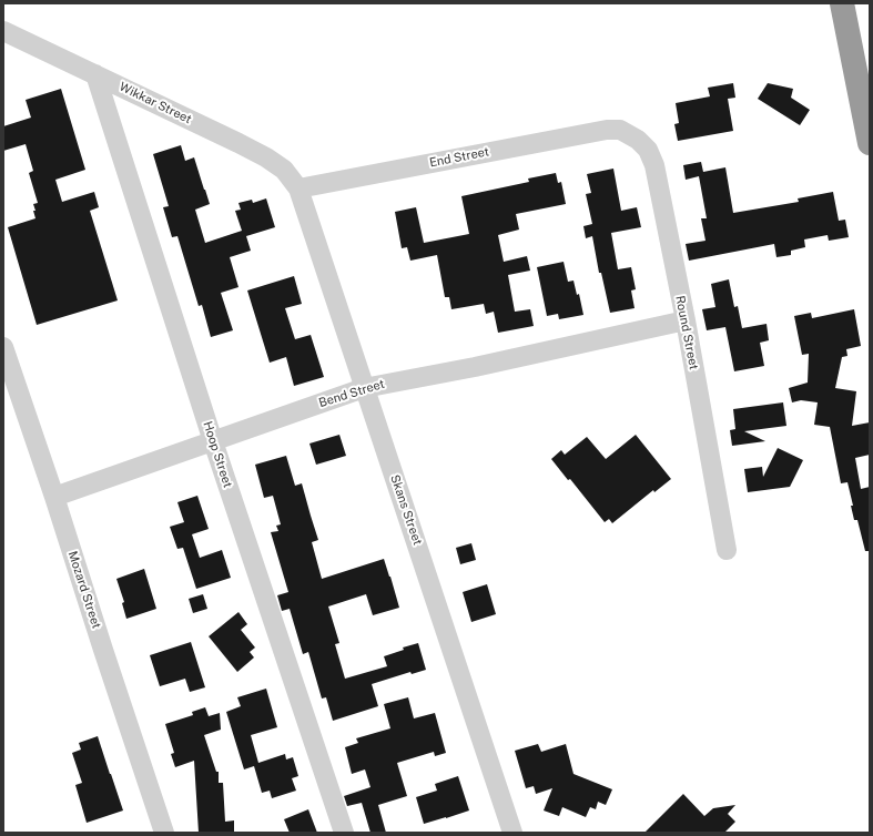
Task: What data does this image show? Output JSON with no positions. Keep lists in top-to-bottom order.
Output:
{
  "streets": {
    "street": [
      "Wikkar Street",
      "End Street",
      "Round Street",
      "Bend Street",
      "Hoop Street",
      "Skans Street",
      "Mozard Street"
    ]
  },
  "crossings": [
    ["Wikkar Street", "End Street"],
    ["Wikkar Street", "Hoop Street"],
    ["Wikkar Street", "Skans Street"],
    ["End Street", "Round Street"],
    ["End Street", "Skans Street"],
    ["Round Street", "Bend Street"],
    ["Bend Street", "Hoop Street"],
    ["Bend Street", "Skans Street"],
    ["Bend Street", "Mozard Street"]
  ]
}
